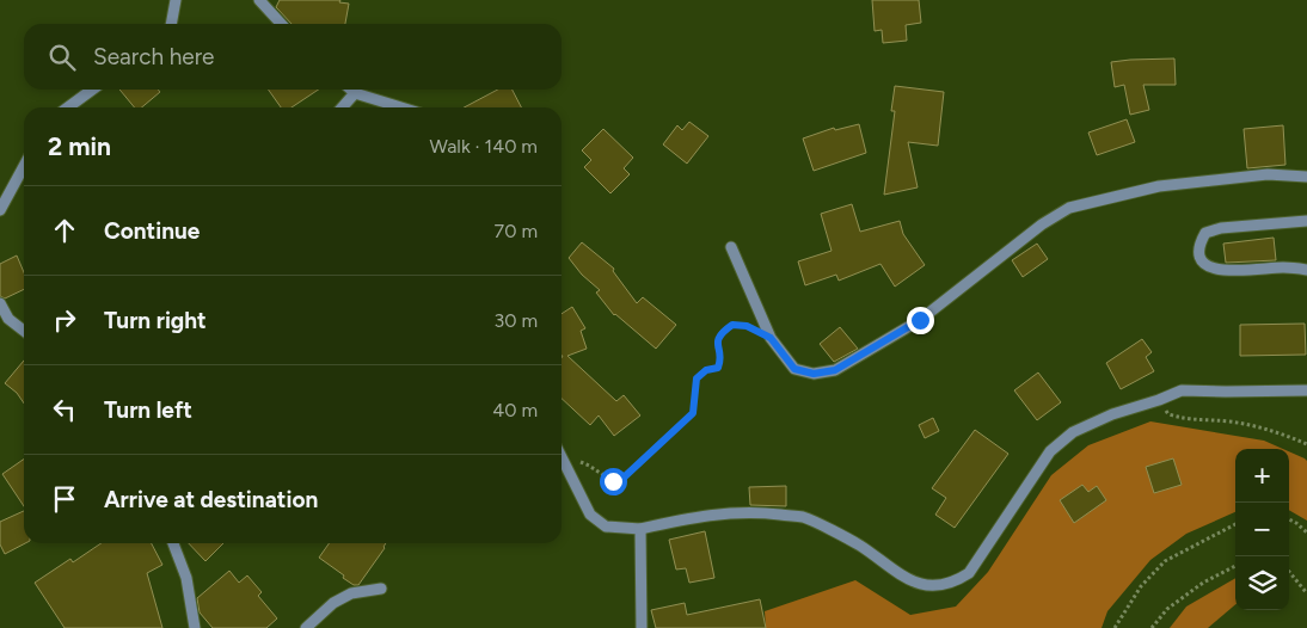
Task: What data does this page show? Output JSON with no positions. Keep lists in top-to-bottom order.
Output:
{
  "page": {
    "search": "Search here",
    "heading": ["2 min", "Walk · 140 m"],
    "list": [
      ["Continue", "70 m"],
      ["Turn right", "30 m"],
      ["Turn left", "40 m"],
      "Arrive at destination"
    ],
    "map_buttons": ["+", "−"]
  }
}
